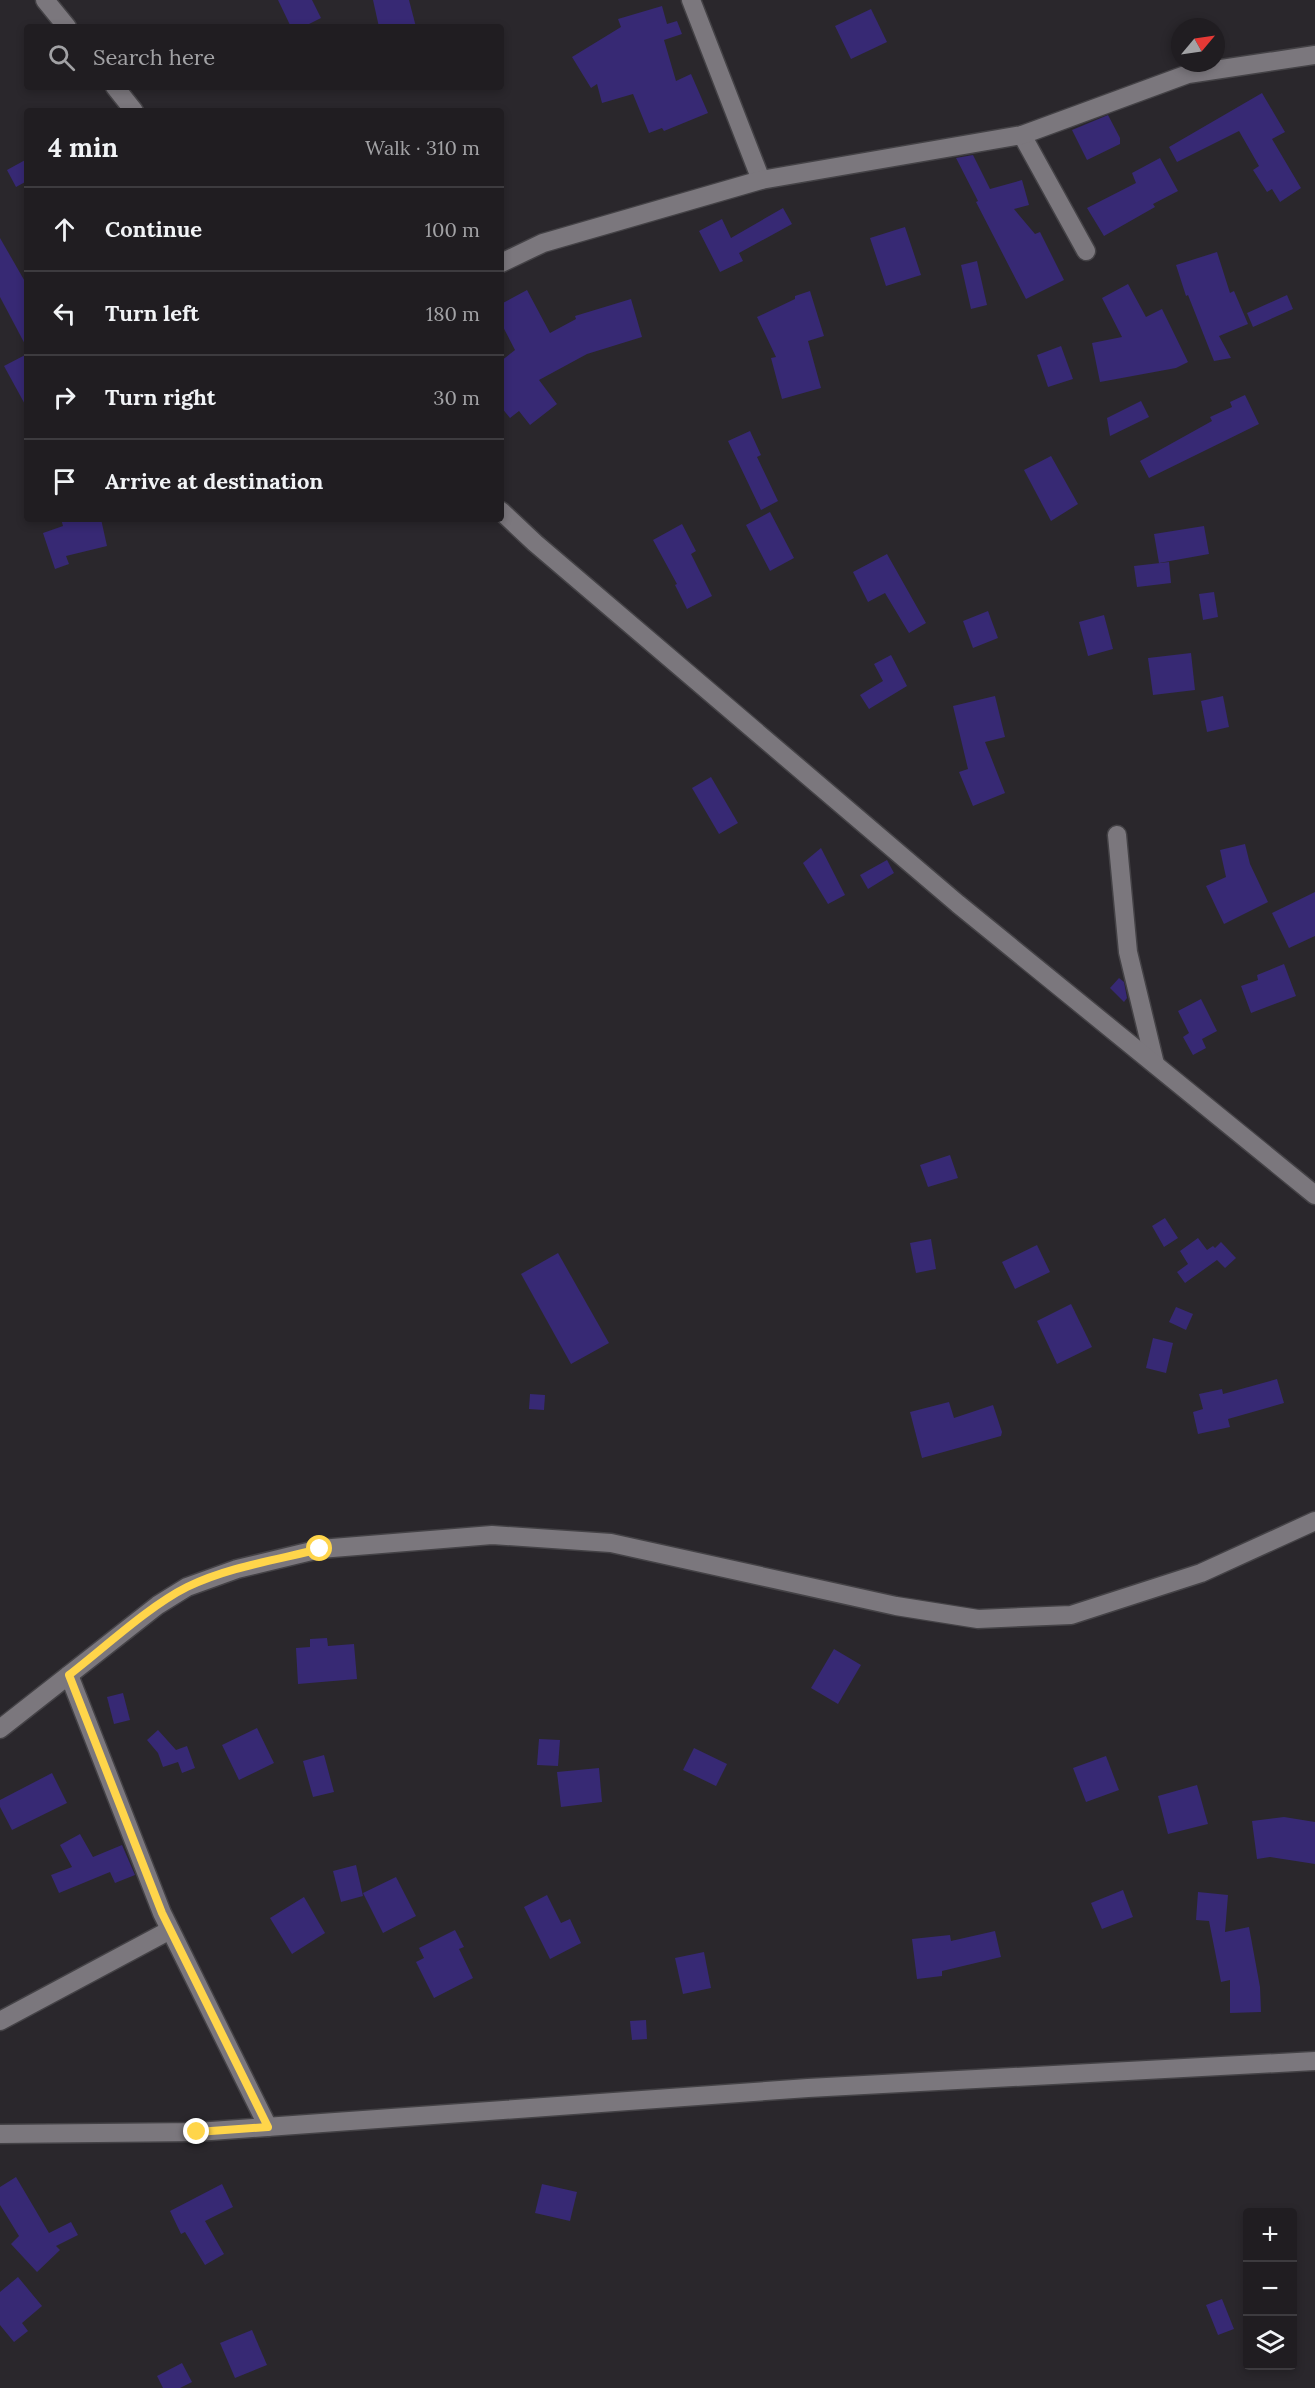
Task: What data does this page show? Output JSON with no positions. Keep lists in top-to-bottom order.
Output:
{
  "north": "top right",
  "page": {
    "search": "Search here",
    "heading": ["4 min", "Walk · 310 m"],
    "list": [
      ["Continue", "100 m"],
      ["Turn left", "180 m"],
      ["Turn right", "30 m"],
      "Arrive at destination"
    ],
    "map_buttons": ["+", "−"]
  }
}
